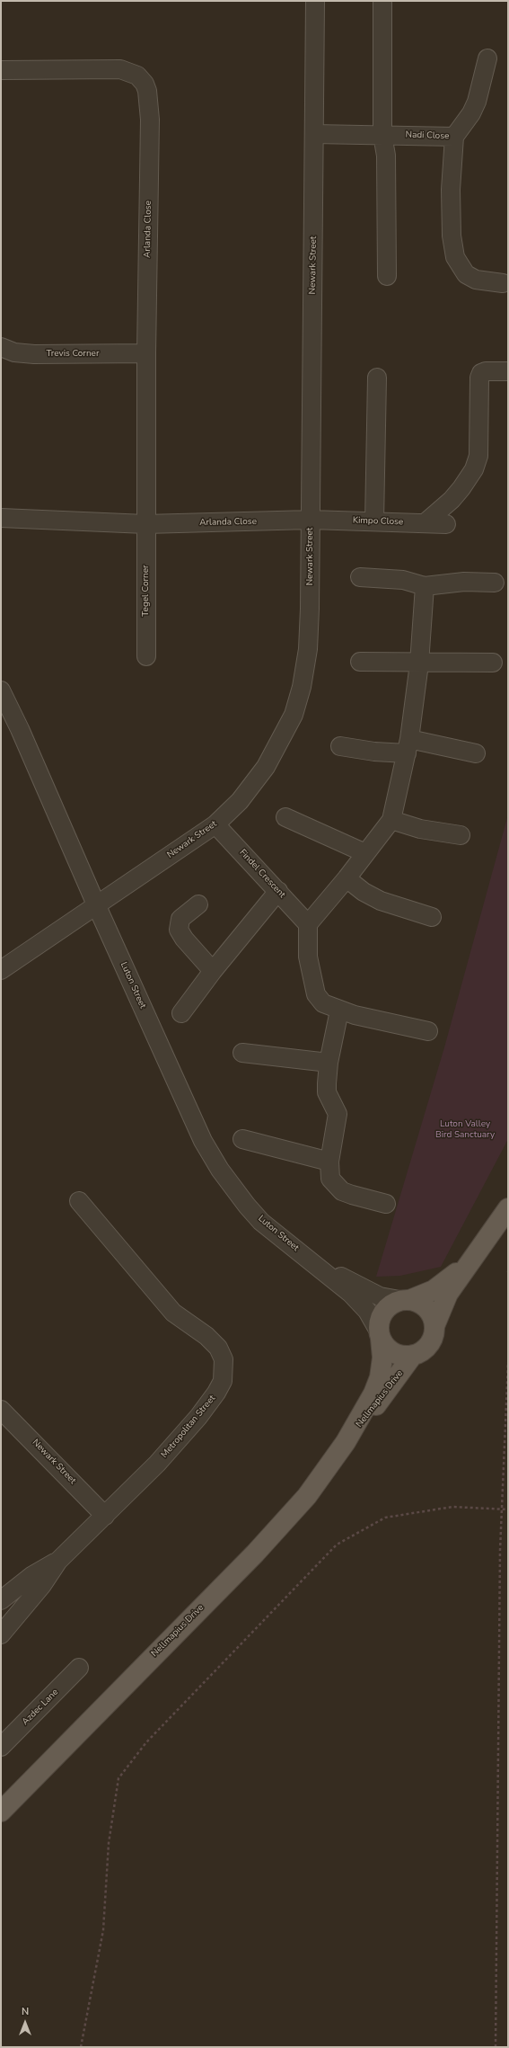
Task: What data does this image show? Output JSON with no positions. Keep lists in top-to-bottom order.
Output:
{
  "streets": {
    "main road": ["Nellmapius Drive"],
    "street": [
      "Nadi Close",
      "Arlanda Close",
      "Newark Street",
      "Trevis Corner",
      "Kimpo Close",
      "Tegel Corner",
      "Findel Crescent",
      "Luton Street",
      "Metropolitan Street",
      "Azdec Lane"
    ]
  },
  "crossings": [
    ["Nadi Close", "Newark Street"],
    ["Arlanda Close", "Newark Street"],
    ["Arlanda Close", "Trevis Corner"],
    ["Arlanda Close", "Kimpo Close"],
    ["Arlanda Close", "Tegel Corner"],
    ["Newark Street", "Kimpo Close"],
    ["Newark Street", "Findel Crescent"],
    ["Newark Street", "Luton Street"],
    ["Newark Street", "Metropolitan Street"],
    ["Luton Street", "Nellmapius Drive"]
  ],
  "parks": ["Luton Valley Bird Sanctuary"],
  "north": "top"
}
